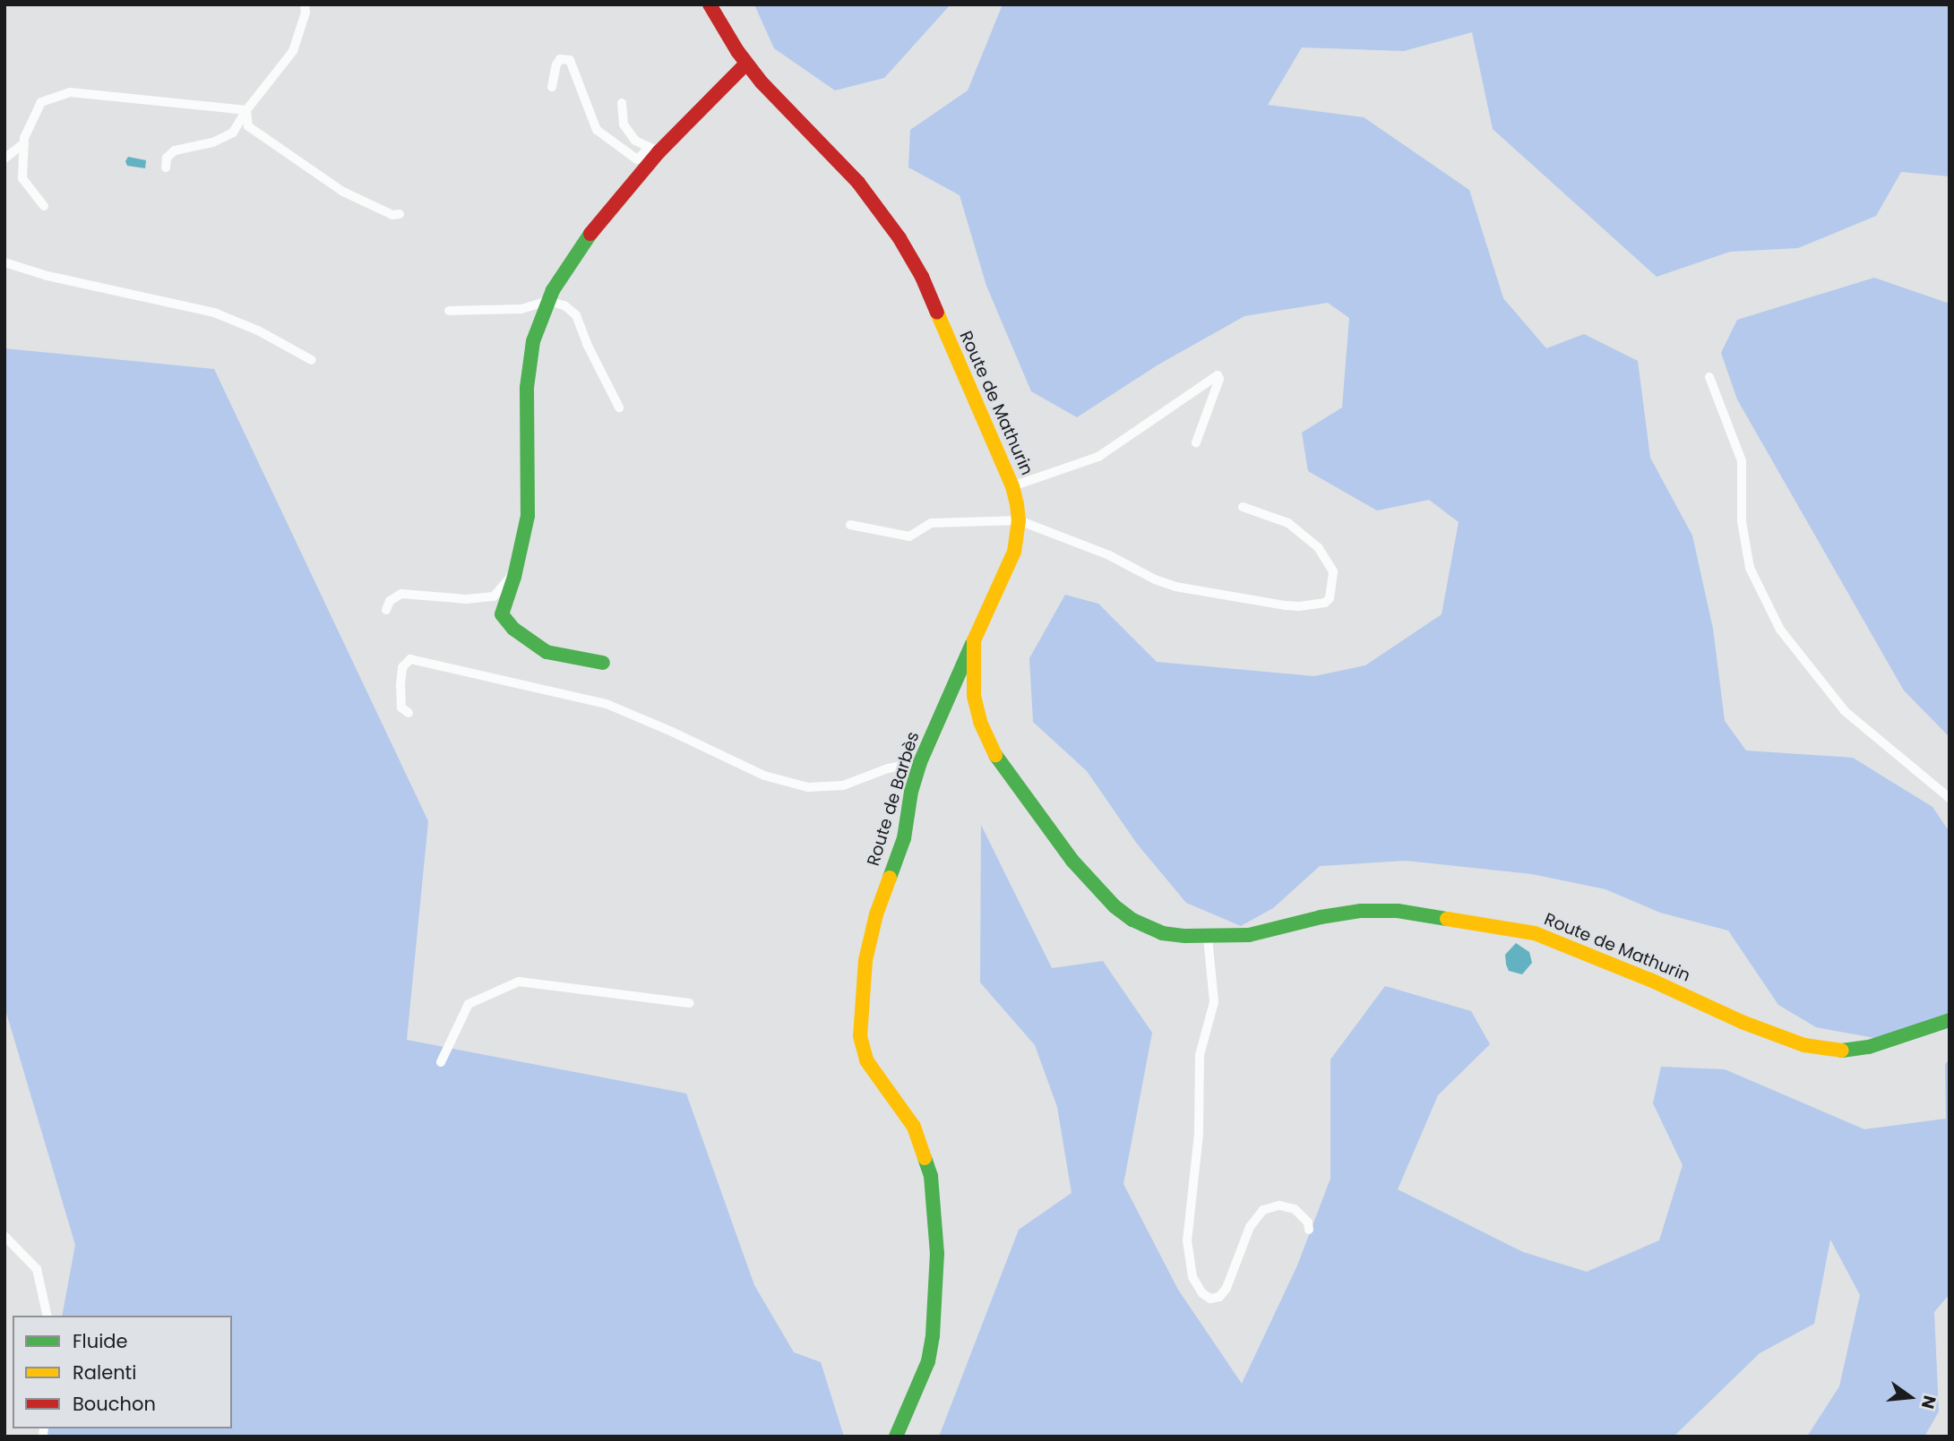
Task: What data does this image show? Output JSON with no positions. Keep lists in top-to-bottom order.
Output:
{
  "streets": {
    "street": ["Route de Mathurin", "Route de Barbès"]
  },
  "crossings": [
    ["Route de Mathurin", "Route de Barbès"]
  ],
  "legend": ["Fluide", "Ralenti", "Bouchon"],
  "north": "right"
}
